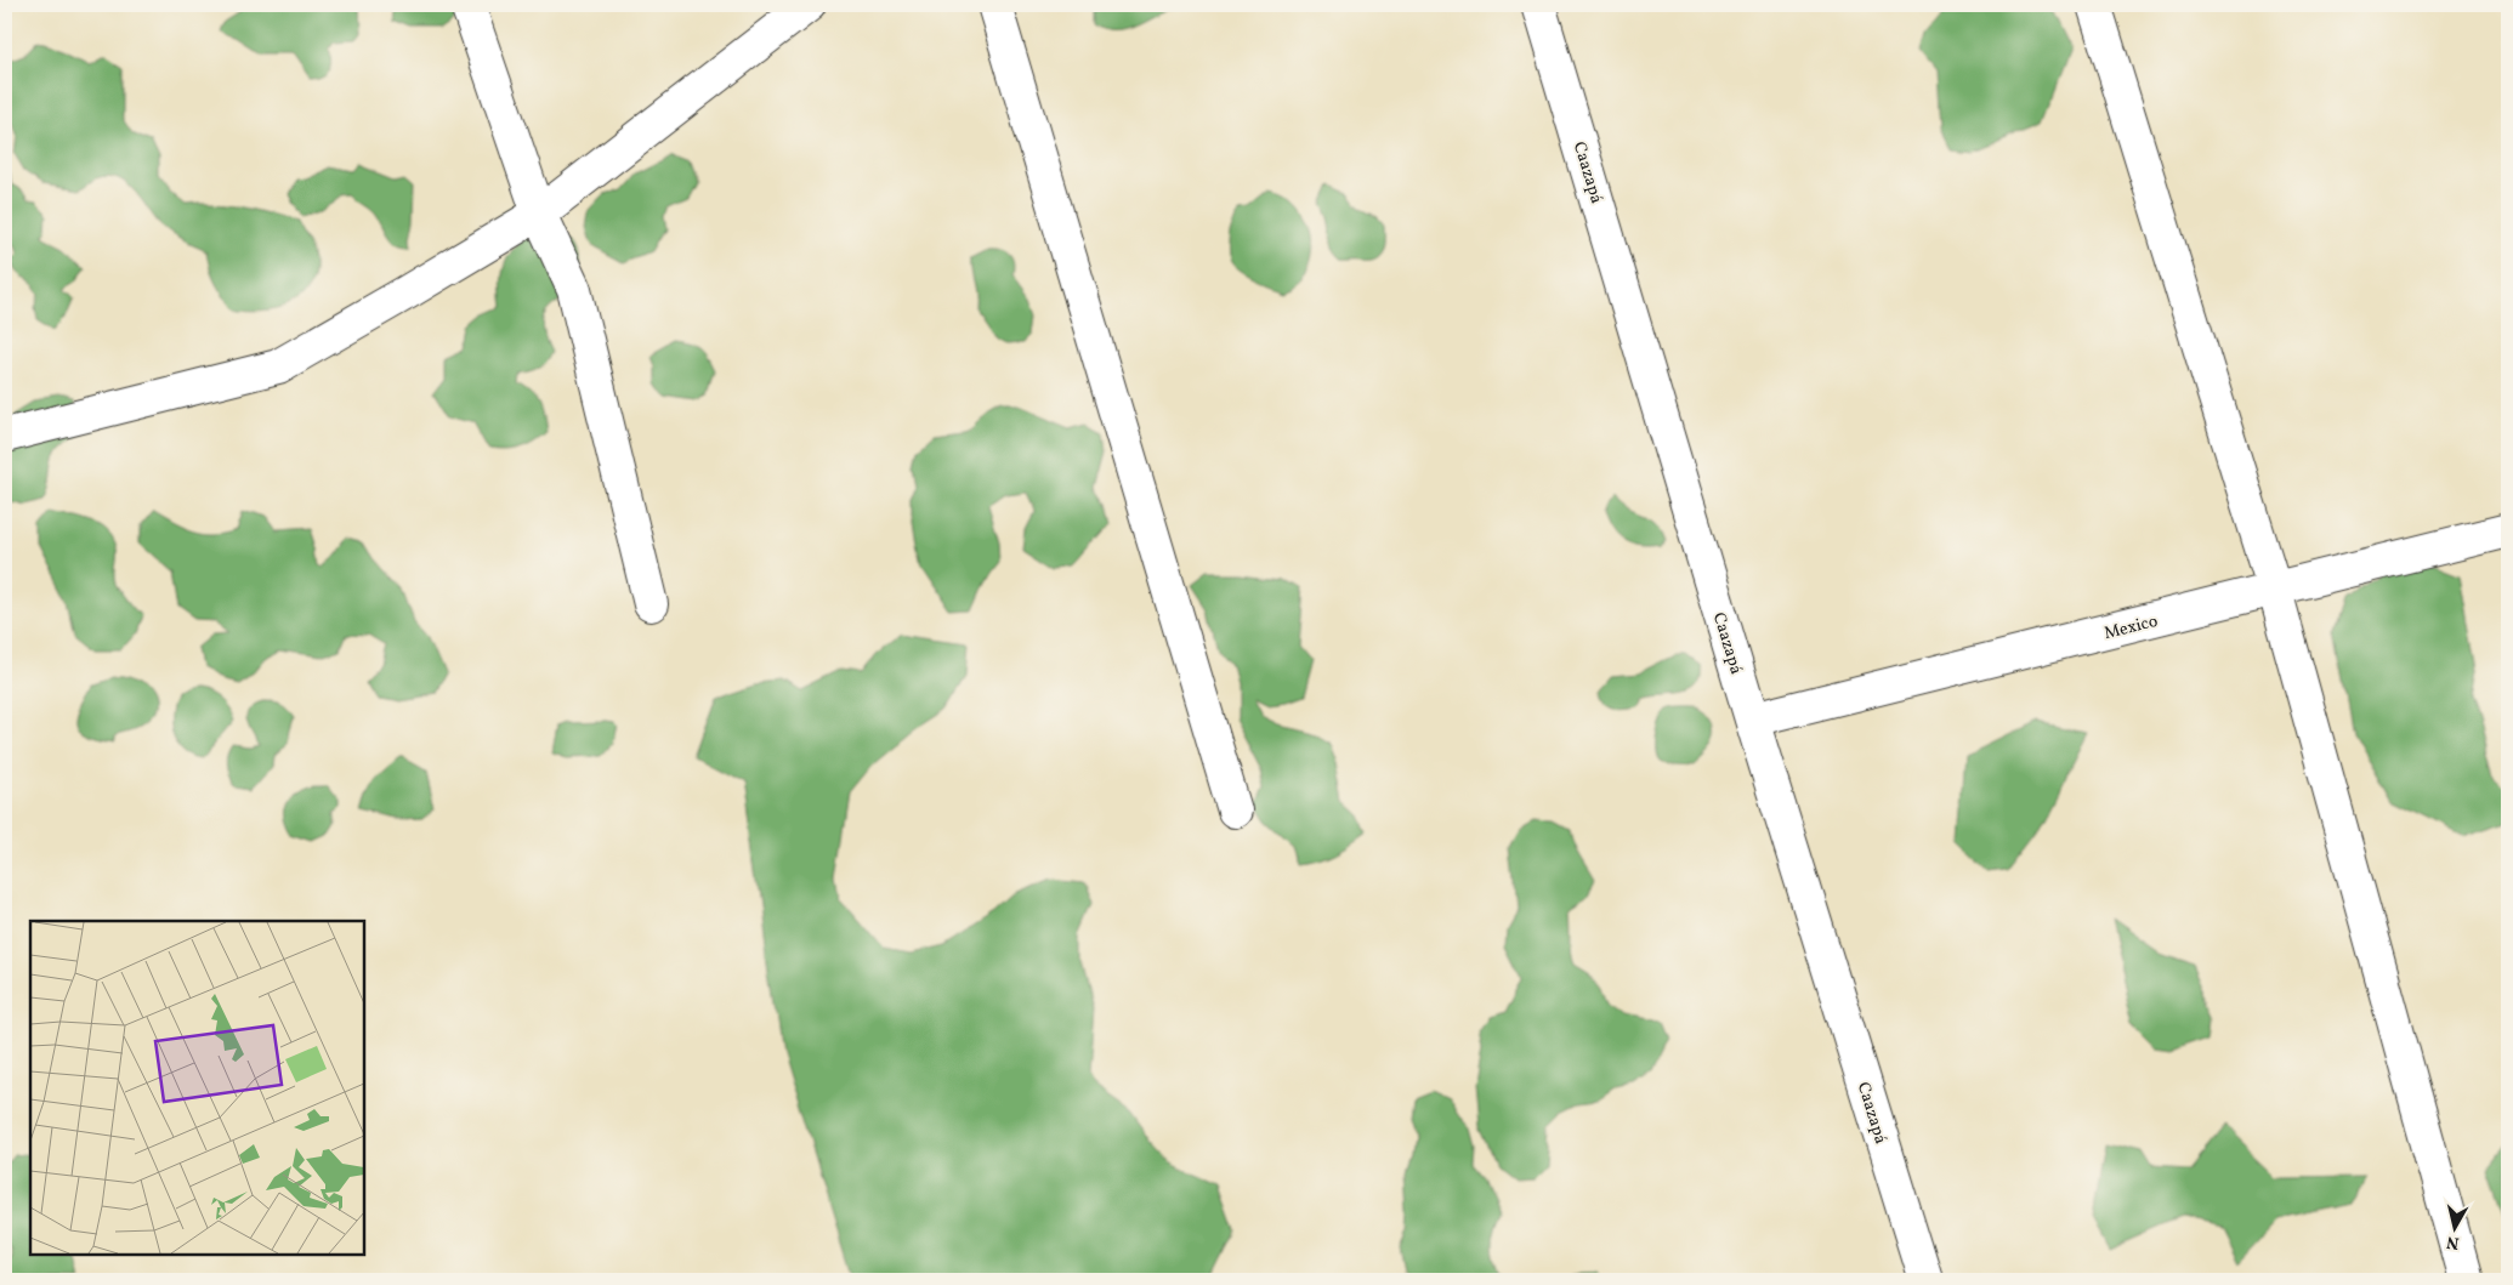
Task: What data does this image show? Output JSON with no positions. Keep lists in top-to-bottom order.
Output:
{
  "streets": {
    "street": ["Caazapá", "Mexico"]
  },
  "crossings": [
    ["Caazapá", "Mexico"]
  ],
  "north": "bottom"
}
